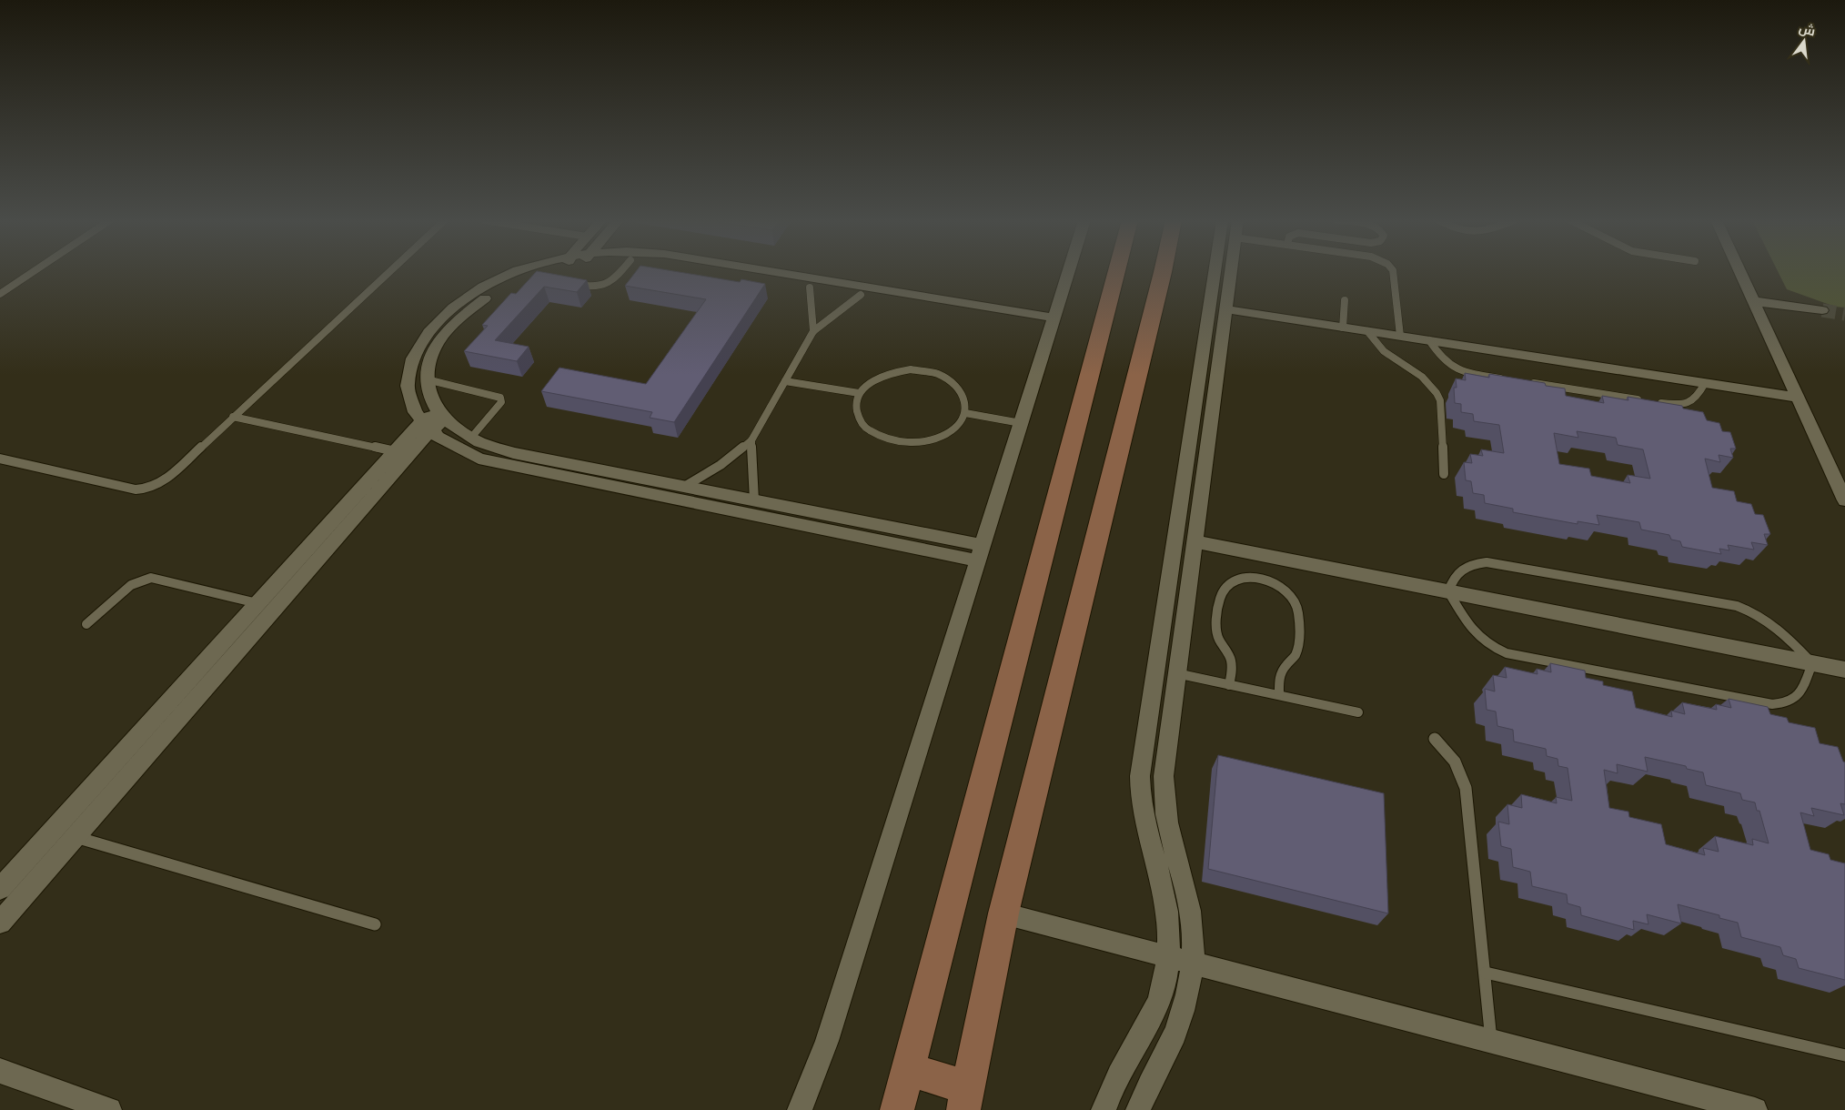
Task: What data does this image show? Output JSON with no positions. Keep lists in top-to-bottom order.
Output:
{
  "north": "top"
}
